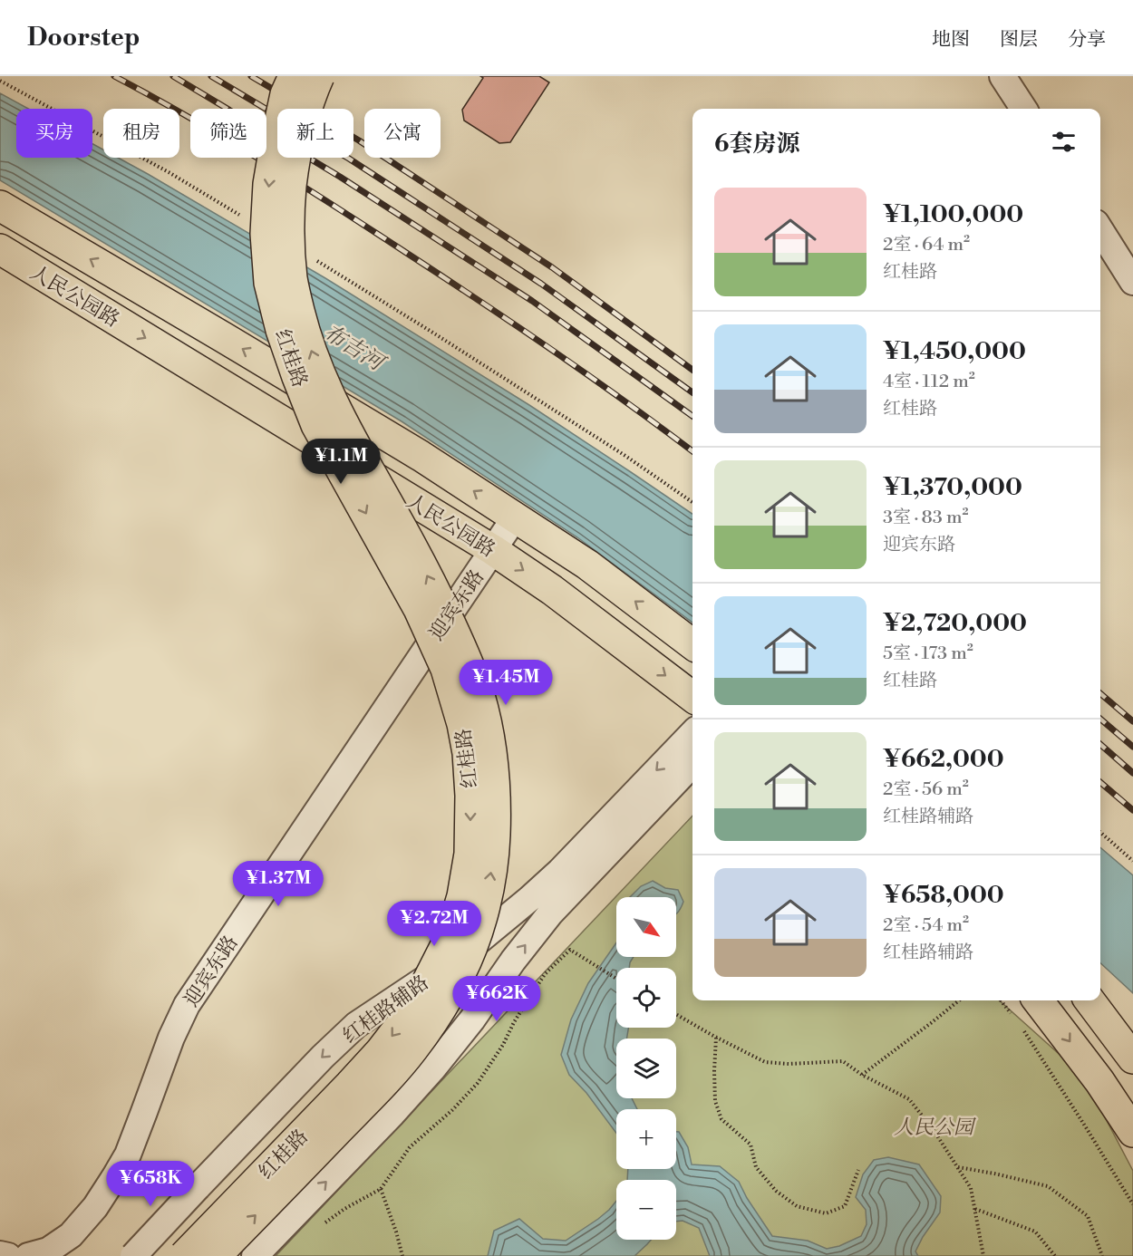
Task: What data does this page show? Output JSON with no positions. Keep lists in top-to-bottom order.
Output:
{
  "streets": {
    "main road": ["人民公园路", "红桂路"],
    "street": ["迎宾东路", "红桂路辅路"]
  },
  "crossings": [
    ["人民公园路", "迎宾东路"]
  ],
  "water": ["布吉河"],
  "parks": ["人民公园"],
  "north": "bottom right",
  "page": {
    "header": "Doorstep",
    "nav": ["地图", "图层", "分享"],
    "chip": [
      "买房",
      "租房",
      "筛选",
      "新上",
      "公寓"
    ],
    "heading": "6套房源",
    "list": [
      {
        "name": "¥1,100,000",
        "note": "2室 · 64 m² · 红桂路"
      },
      {
        "name": "¥1,450,000",
        "note": "4室 · 112 m² · 红桂路"
      },
      {
        "name": "¥1,370,000",
        "note": "3室 · 83 m² · 迎宾东路"
      },
      {
        "name": "¥2,720,000",
        "note": "5室 · 173 m² · 红桂路"
      },
      {
        "name": "¥662,000",
        "note": "2室 · 56 m² · 红桂路辅路"
      },
      {
        "name": "¥658,000",
        "note": "2室 · 54 m² · 红桂路辅路"
      }
    ],
    "price": [
      "¥1.1M",
      "¥1.45M",
      "¥1.37M",
      "¥2.72M",
      "¥662K",
      "¥658K"
    ],
    "map_buttons": ["+", "−"]
  }
}
